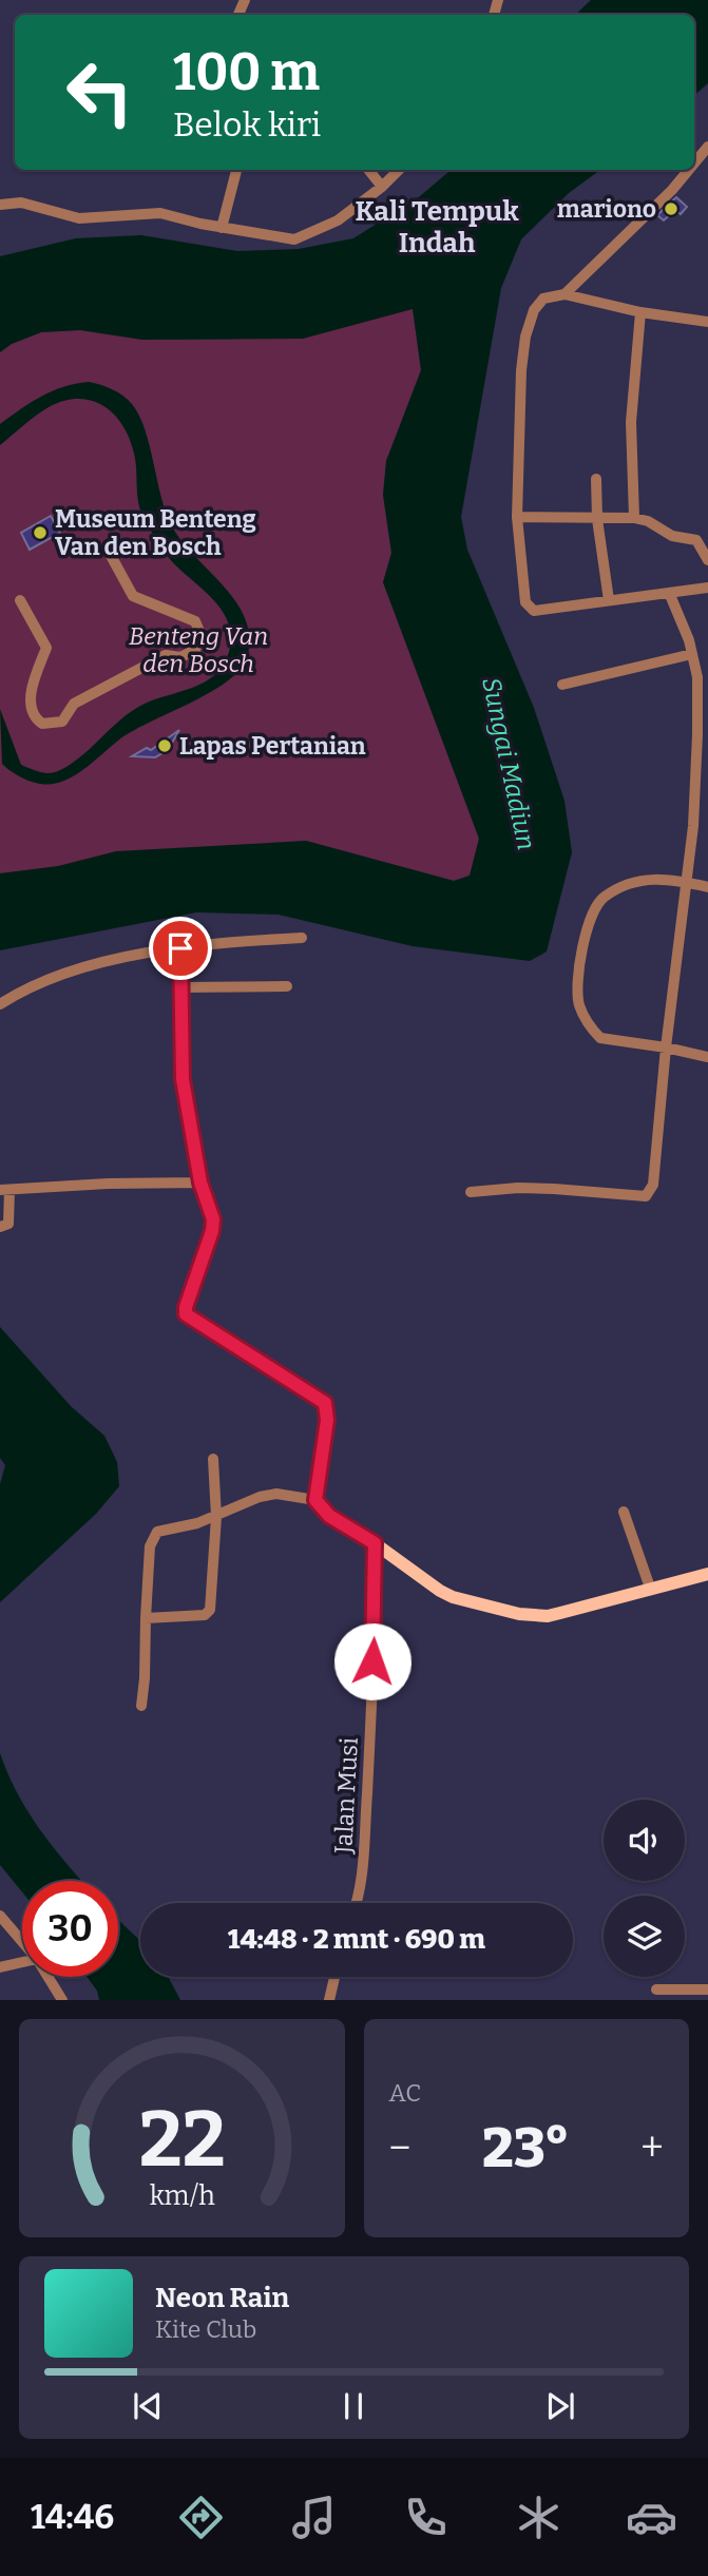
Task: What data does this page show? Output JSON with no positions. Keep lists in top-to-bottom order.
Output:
{
  "streets": {
    "street": ["Jalan Musi"]
  },
  "districts": ["Kali Tempuk Indah"],
  "water": ["Sungai Madiun"],
  "parks": ["Benteng Van den Bosch"],
  "places": ["mariono", "Museum Benteng Van den Bosch", "Lapas Pertanian"],
  "page": {
    "turn": ["100 m", "Belok kiri"],
    "limit": "30",
    "trip": "14:48 · 2 mnt · 690 m",
    "tile": "AC",
    "heat": ["−", "23°", "+"],
    "song": ["Neon Rain", "Kite Club"],
    "tabs": "14:46",
    "gauge": ["22", "km/h"]
  }
}
